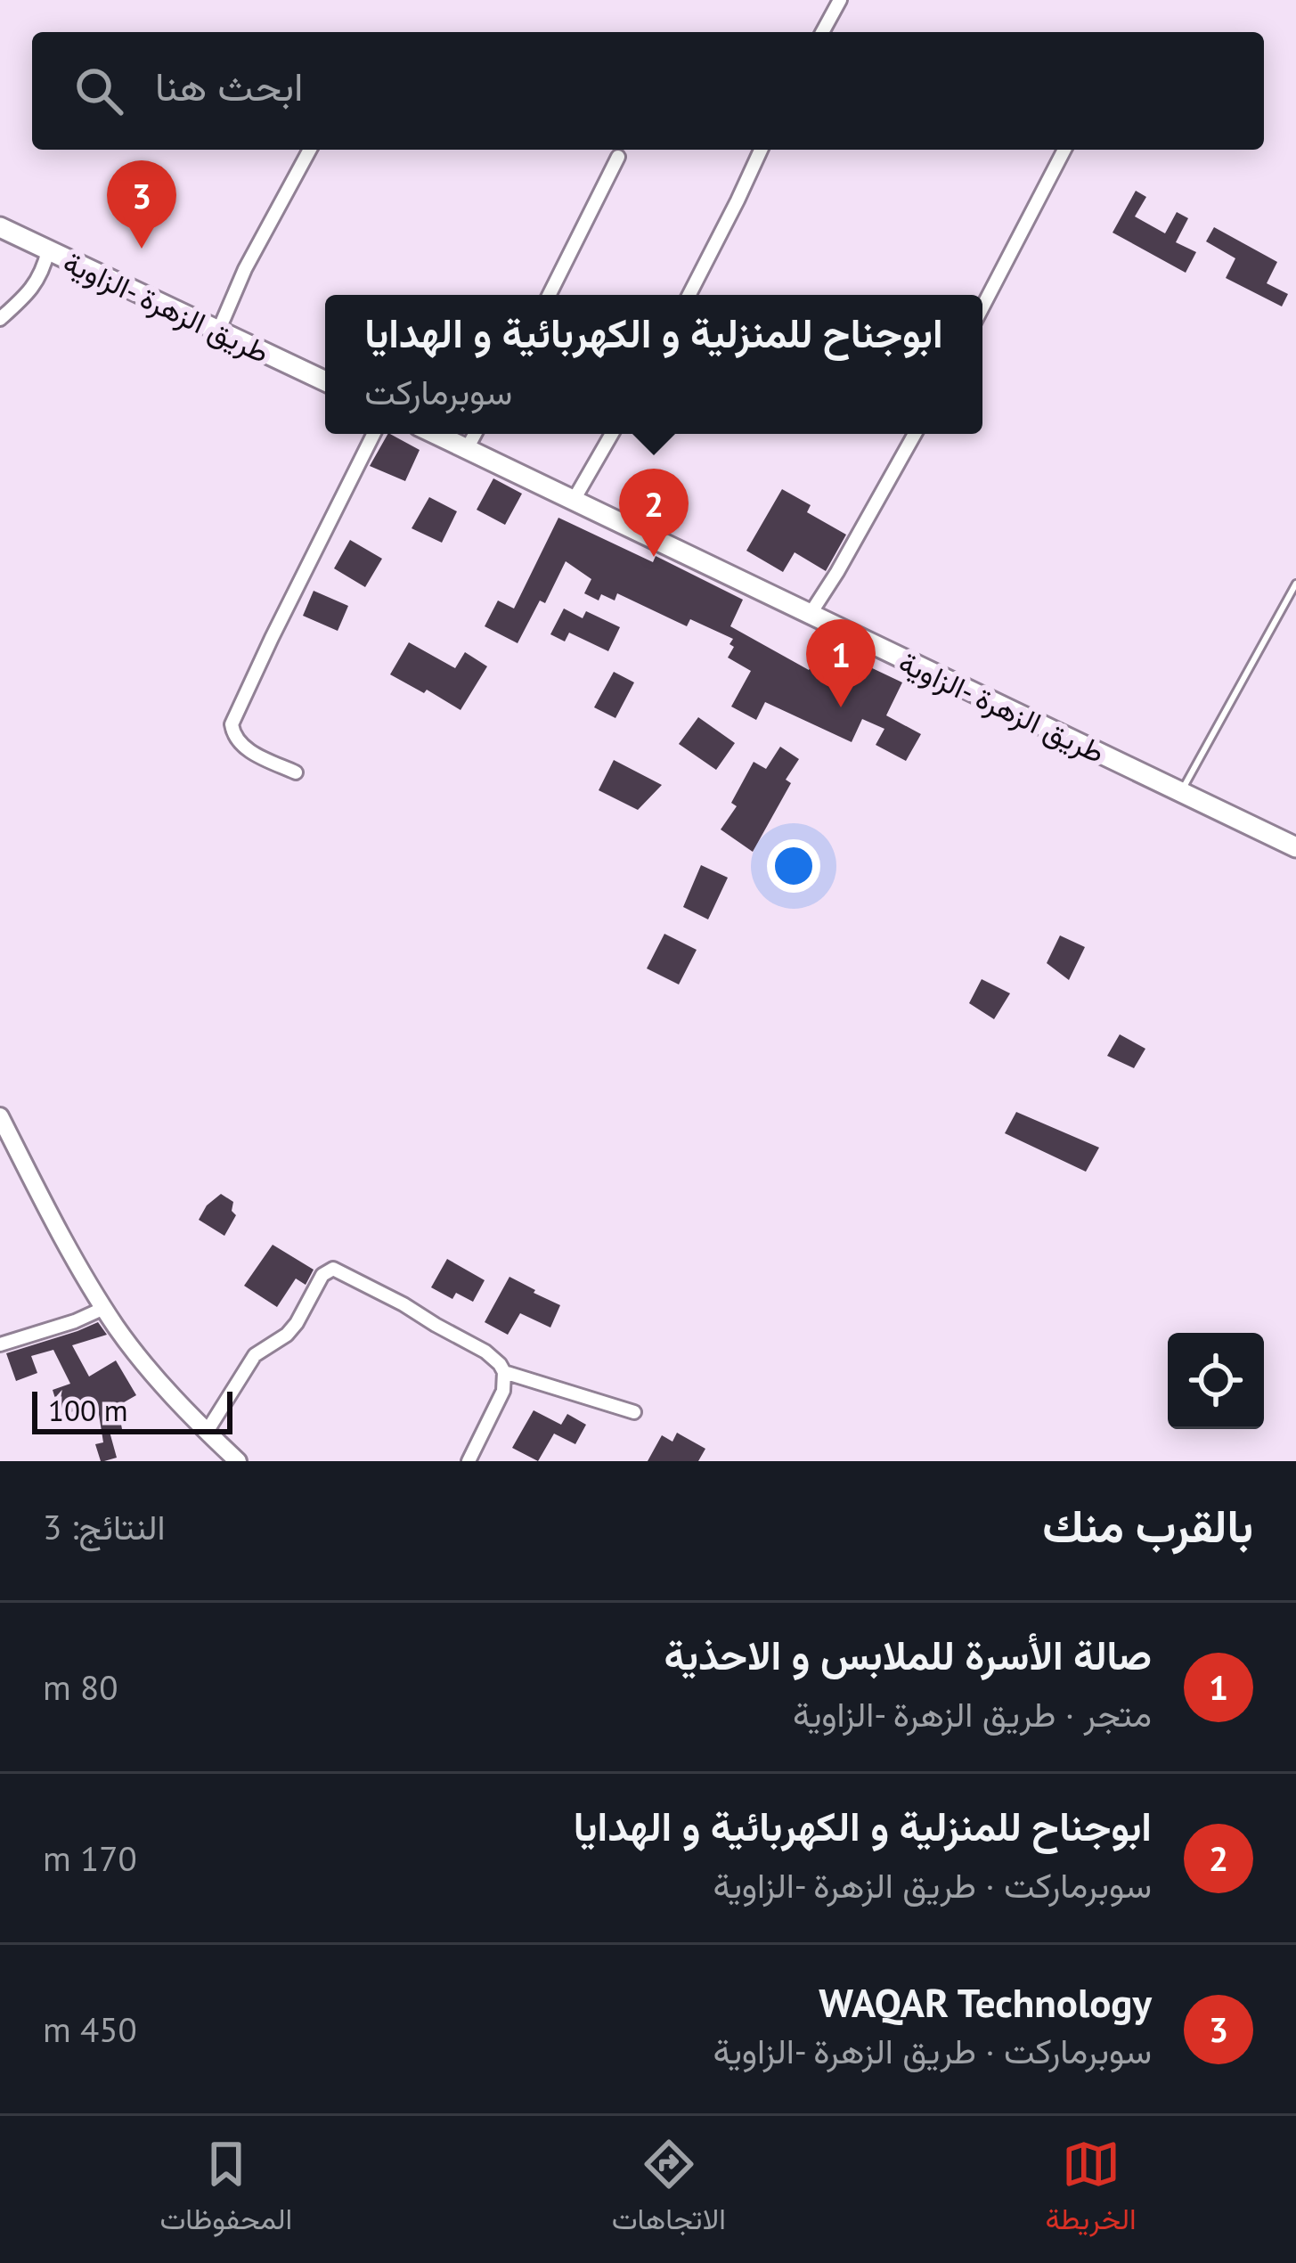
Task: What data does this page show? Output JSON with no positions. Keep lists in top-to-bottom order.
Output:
{
  "streets": {
    "main road": ["طريق الزهرة -الزاوية"]
  },
  "scale_bar": "100 m",
  "page": {
    "search": "ابحث هنا",
    "pins": ["3", "2", "1"],
    "popup": ["ابوجناح للمنزلية و الكهربائية و الهدايا", "سوبرماركت"],
    "scale": "100 m",
    "heading": ["بالقرب منك", "النتائج: 3"],
    "list": [
      {
        "mark": "1",
        "name": "صالة الأسرة للملابس و الاحذية",
        "note": "متجر · طريق الزهرة -الزاوية",
        "value": "80 m"
      },
      {
        "mark": "2",
        "name": "ابوجناح للمنزلية و الكهربائية و الهدايا",
        "note": "سوبرماركت · طريق الزهرة -الزاوية",
        "value": "170 m"
      },
      {
        "mark": "3",
        "name": "WAQAR Technology",
        "note": "سوبرماركت · طريق الزهرة -الزاوية",
        "value": "450 m"
      }
    ],
    "nav": ["الخريطة", "الاتجاهات", "المحفوظات"]
  }
}
